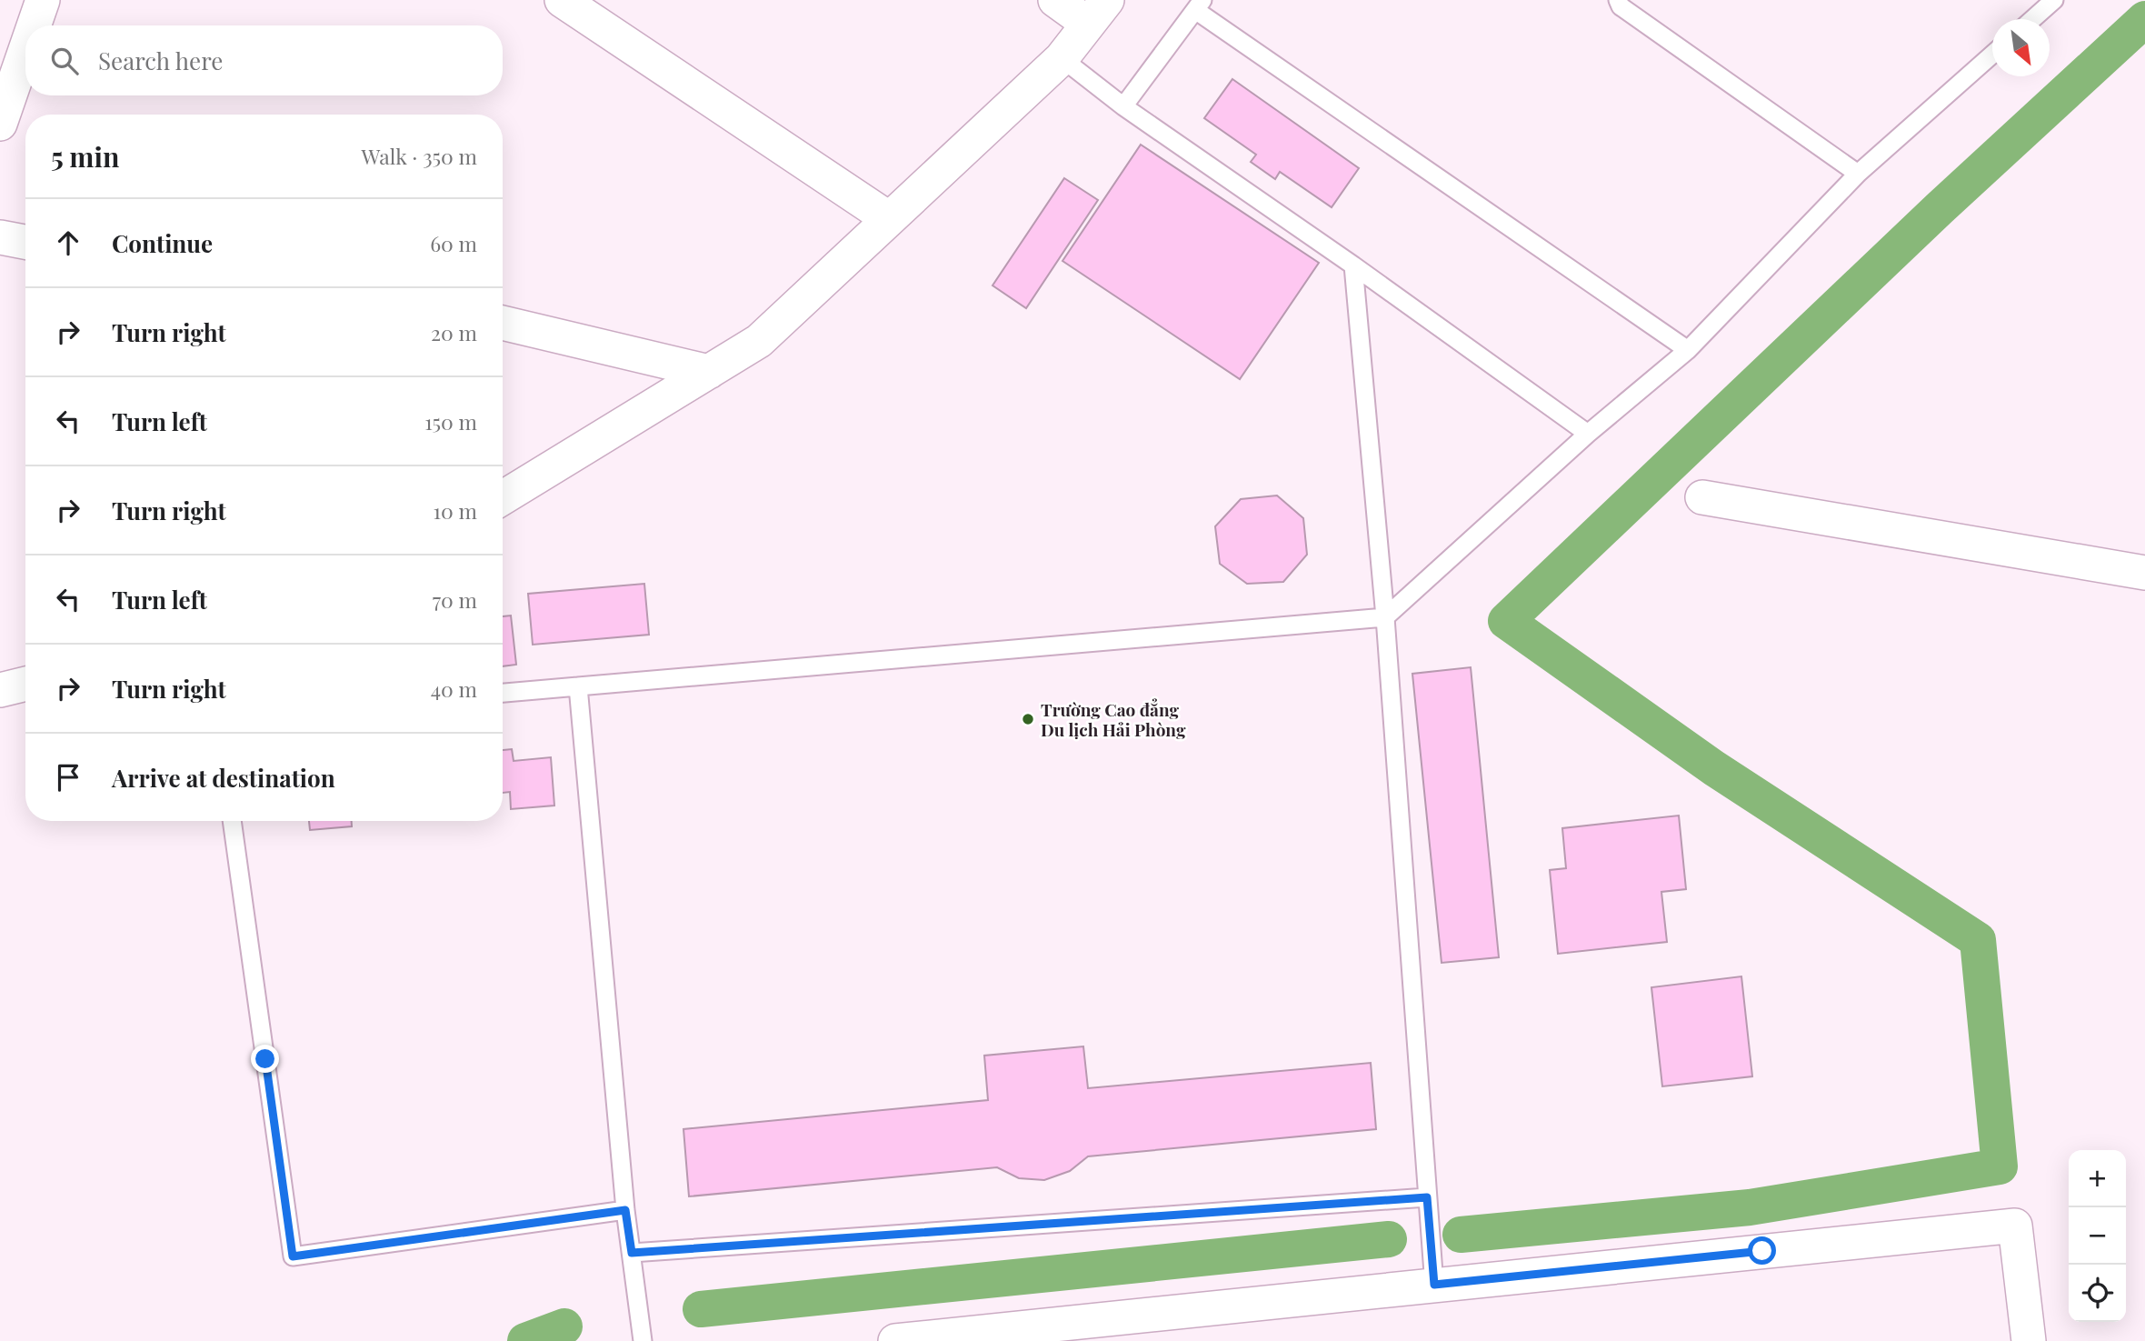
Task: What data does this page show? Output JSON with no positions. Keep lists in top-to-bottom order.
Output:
{
  "places": ["Trường Cao đẳng Du lịch Hải Phòng"],
  "north": "bottom right",
  "page": {
    "search": "Search here",
    "heading": ["5 min", "Walk · 350 m"],
    "list": [
      ["Continue", "60 m"],
      ["Turn right", "20 m"],
      ["Turn left", "150 m"],
      ["Turn right", "10 m"],
      ["Turn left", "70 m"],
      ["Turn right", "40 m"],
      "Arrive at destination"
    ],
    "map_buttons": ["+", "−"]
  }
}
